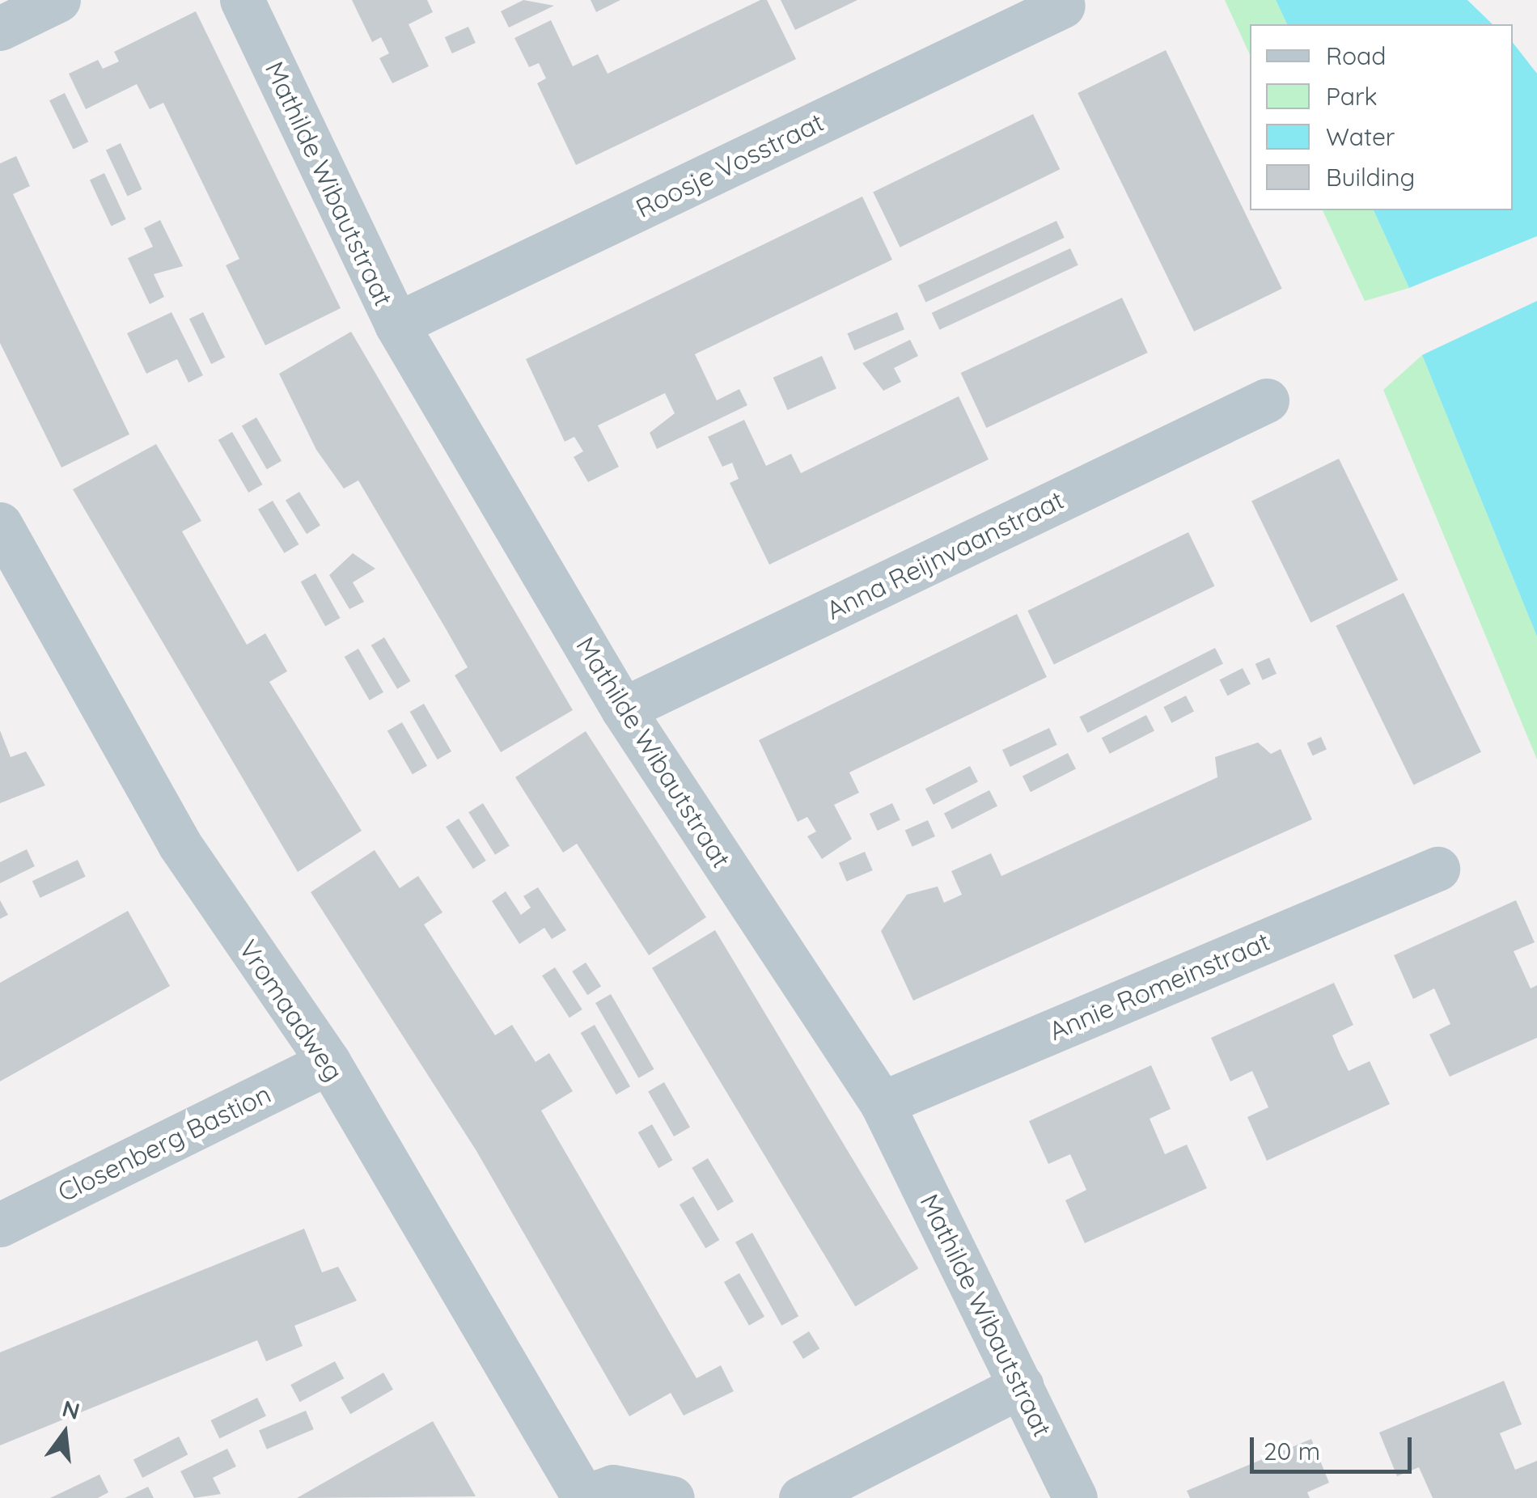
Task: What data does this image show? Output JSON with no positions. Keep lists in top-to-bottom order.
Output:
{
  "streets": {
    "street": [
      "Roosje Vosstraat",
      "Mathilde Wibautstraat",
      "Anna Reijnvaanstraat",
      "Annie Romeinstraat",
      "Vromaadweg",
      "Closenberg Bastion"
    ]
  },
  "crossings": [
    ["Roosje Vosstraat", "Mathilde Wibautstraat"],
    ["Mathilde Wibautstraat", "Anna Reijnvaanstraat"],
    ["Mathilde Wibautstraat", "Annie Romeinstraat"],
    ["Vromaadweg", "Closenberg Bastion"]
  ],
  "legend": [
    "Road",
    "Park",
    "Water",
    "Building"
  ],
  "scale_bar": "20 m",
  "north": "top"
}
